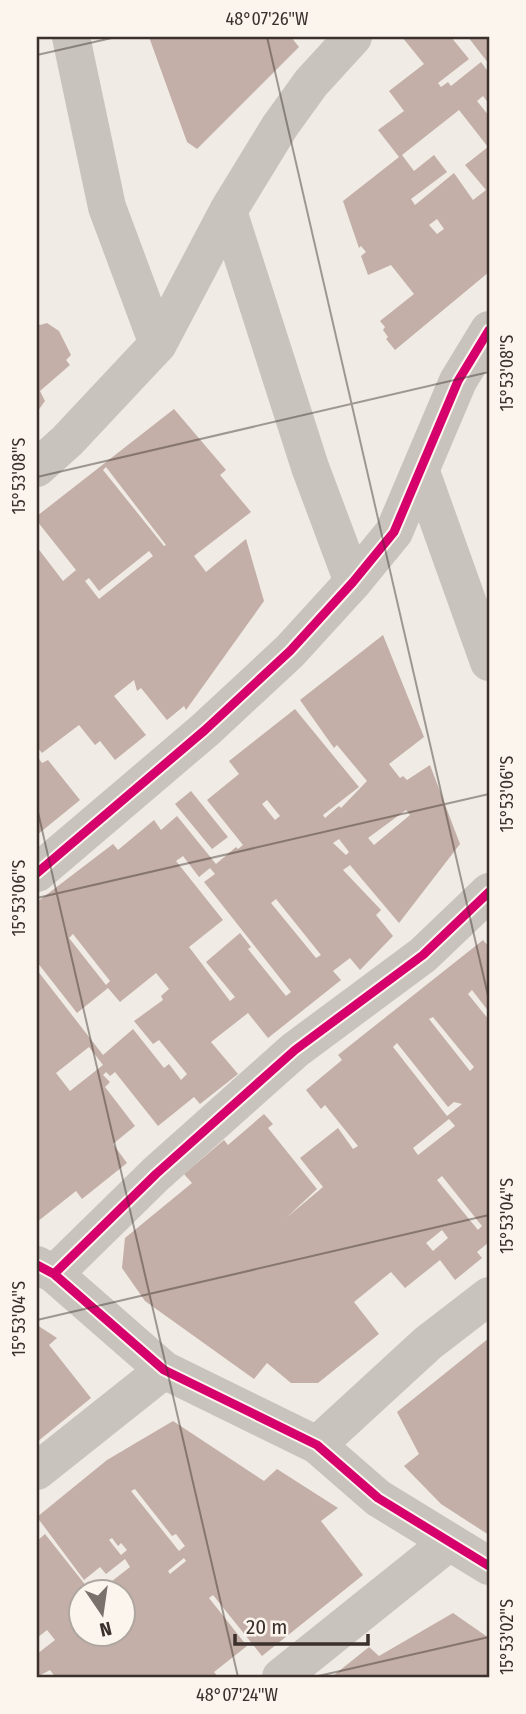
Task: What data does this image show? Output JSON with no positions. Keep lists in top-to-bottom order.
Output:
{
  "scale_bar": "20 m",
  "north": "bottom",
  "coordinates": [
    "48°07'26\"W",
    "15°53'08\"S",
    "15°53'06\"S",
    "15°53'04\"S",
    "15°53'02\"S",
    "48°07'24\"W"
  ]
}
